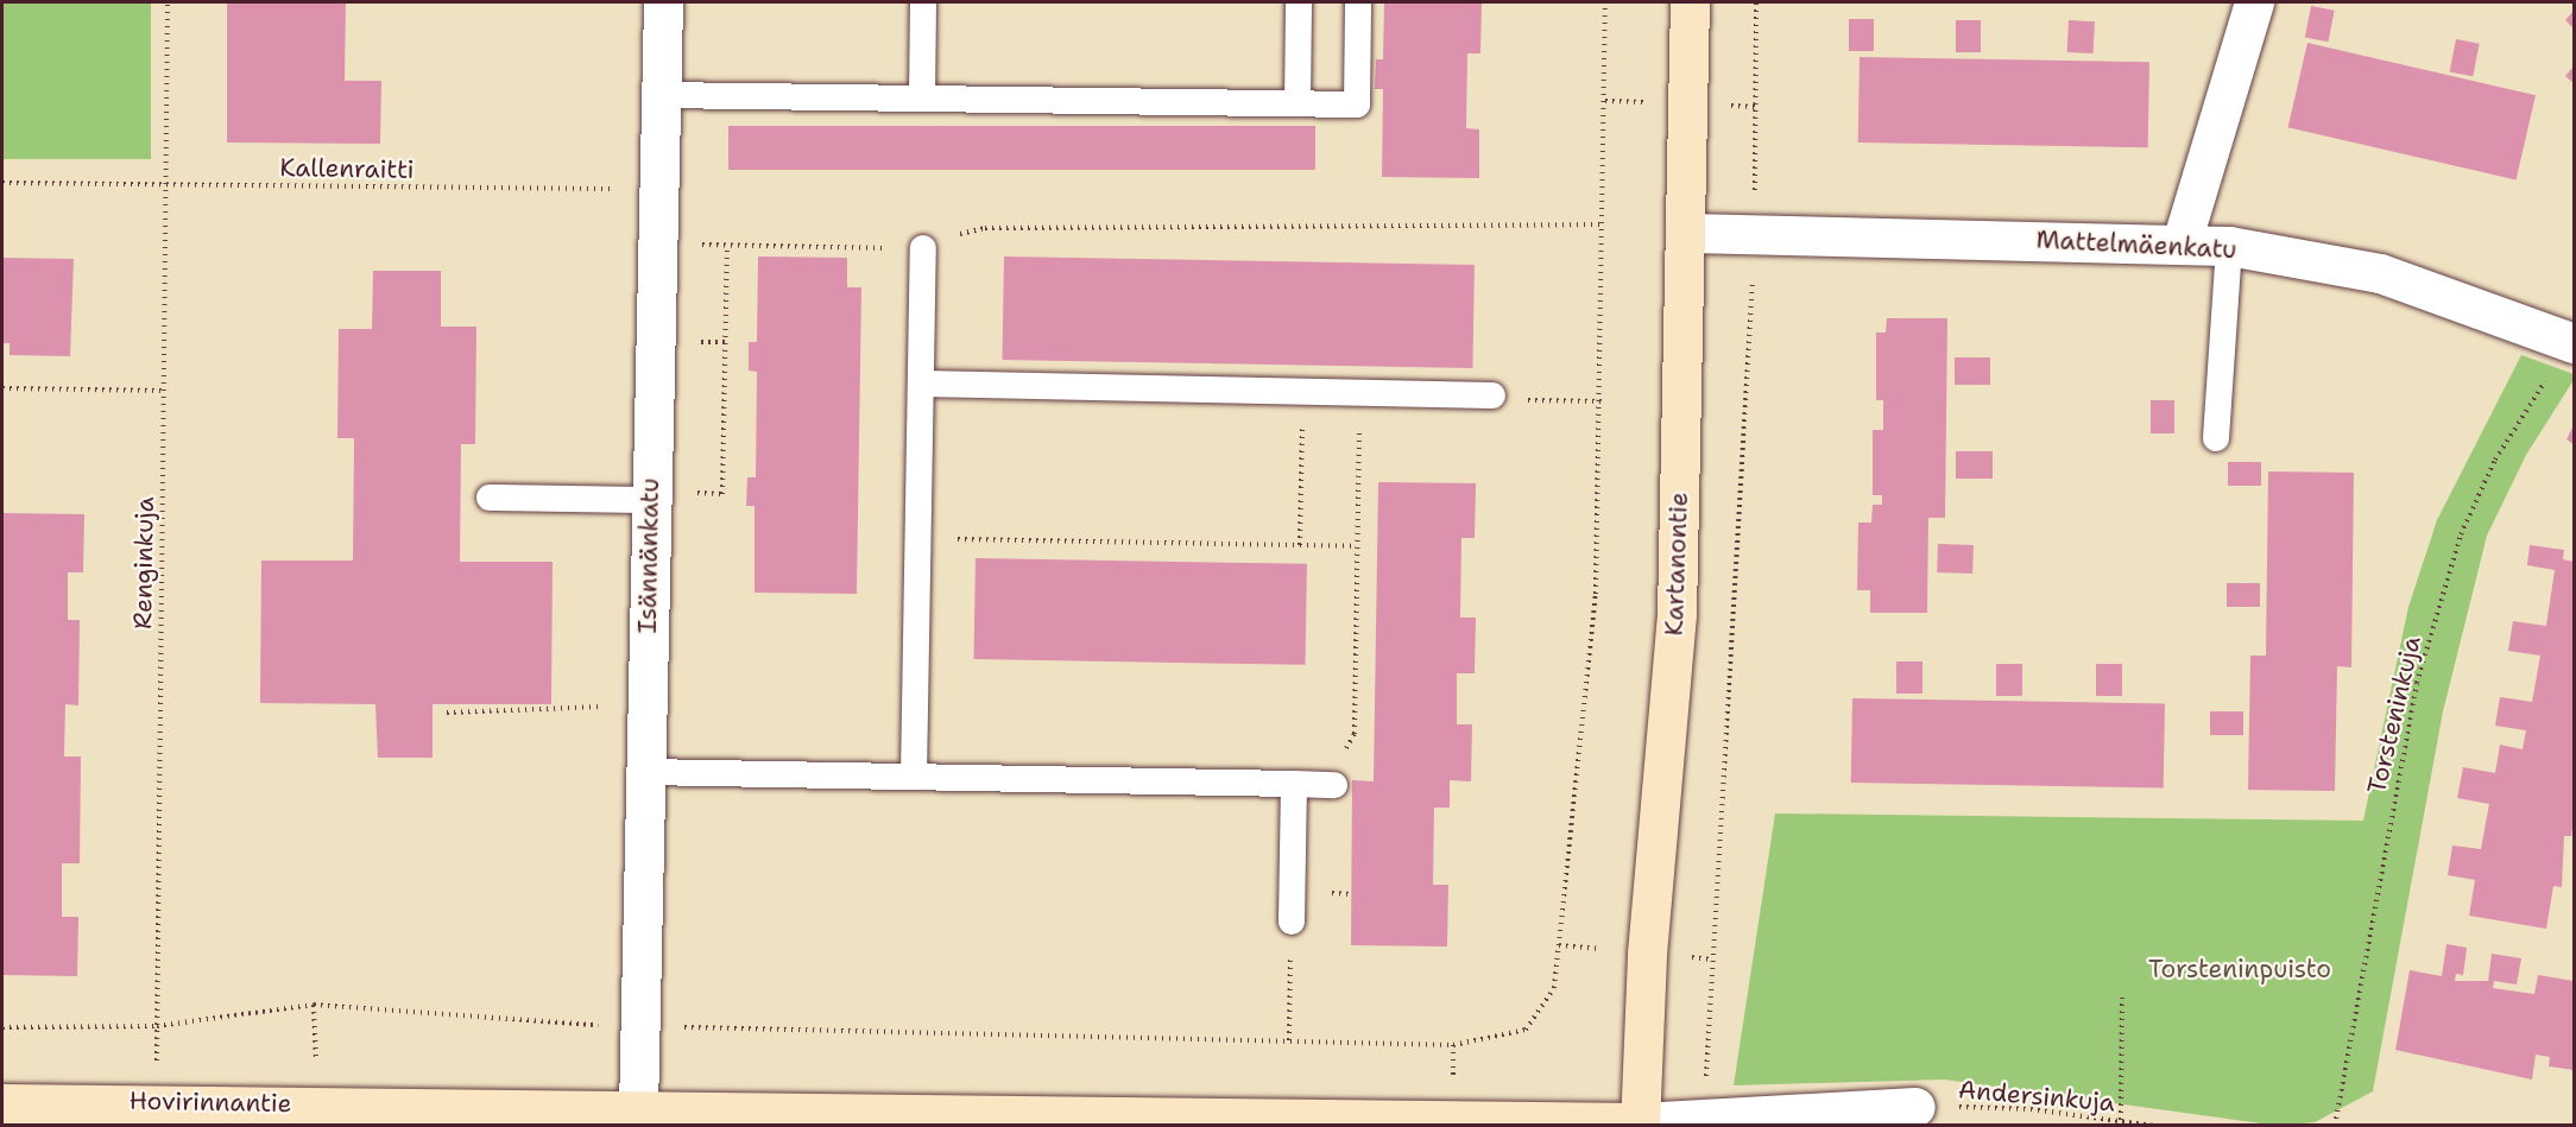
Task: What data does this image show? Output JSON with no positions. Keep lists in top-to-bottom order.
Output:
{
  "streets": {
    "street": [
      "Mattelmäenkatu",
      "Isännänkatu",
      "Kartanontie",
      "Hovirinnantie"
    ],
    "path": [
      "Kallenraitti",
      "Renginkuja",
      "Torsteninkuja",
      "Andersinkuja"
    ]
  },
  "crossings": [
    ["Kallenraitti", "Isännänkatu"],
    ["Kallenraitti", "Renginkuja"],
    ["Mattelmäenkatu", "Kartanontie"],
    ["Mattelmäenkatu", "Torsteninkuja"],
    ["Isännänkatu", "Hovirinnantie"],
    ["Renginkuja", "Hovirinnantie"],
    ["Kartanontie", "Hovirinnantie"],
    ["Andersinkuja", "Hovirinnantie"]
  ],
  "parks": ["Torsteninpuisto"]
}
